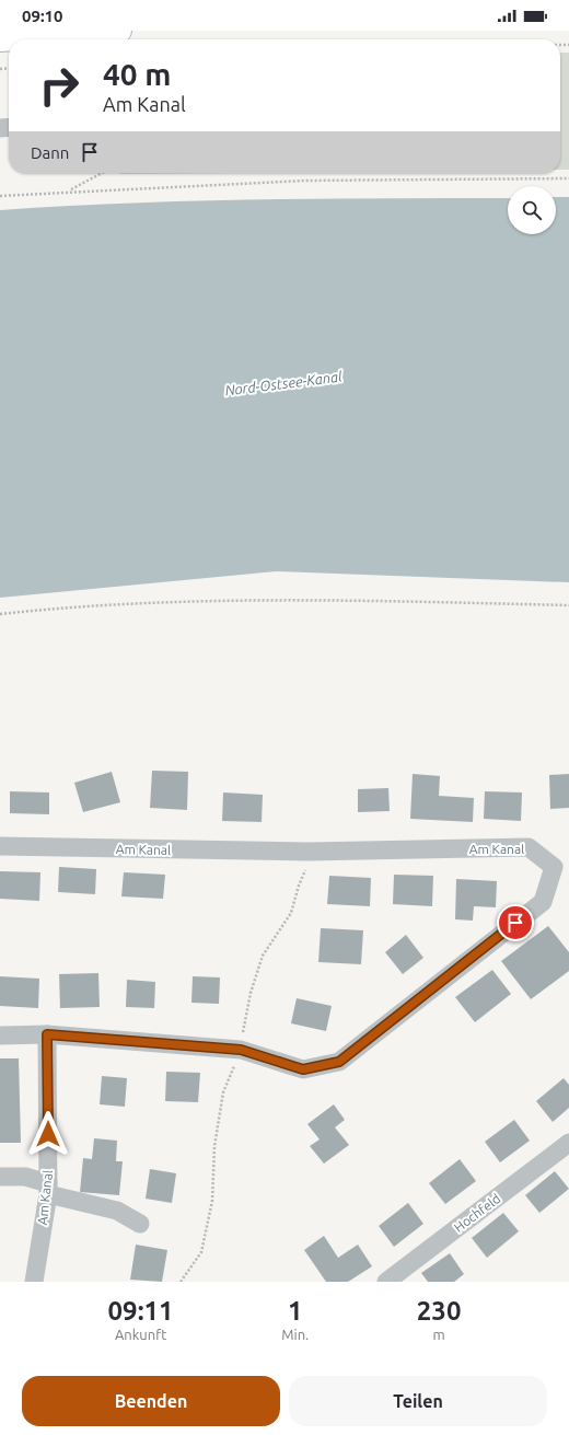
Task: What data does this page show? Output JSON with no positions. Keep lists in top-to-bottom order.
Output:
{
  "streets": {
    "street": ["Am Kanal", "Hochfeld"]
  },
  "water": ["Nord-Ostsee-Kanal"],
  "page": {
    "status": "09:10",
    "turn": ["40 m", "Am Kanal"],
    "then": "Dann",
    "eta": [
      "09:11",
      "Ankunft",
      "1",
      "Min.",
      "230",
      "m"
    ],
    "buttons": ["Beenden", "Teilen"]
  }
}
